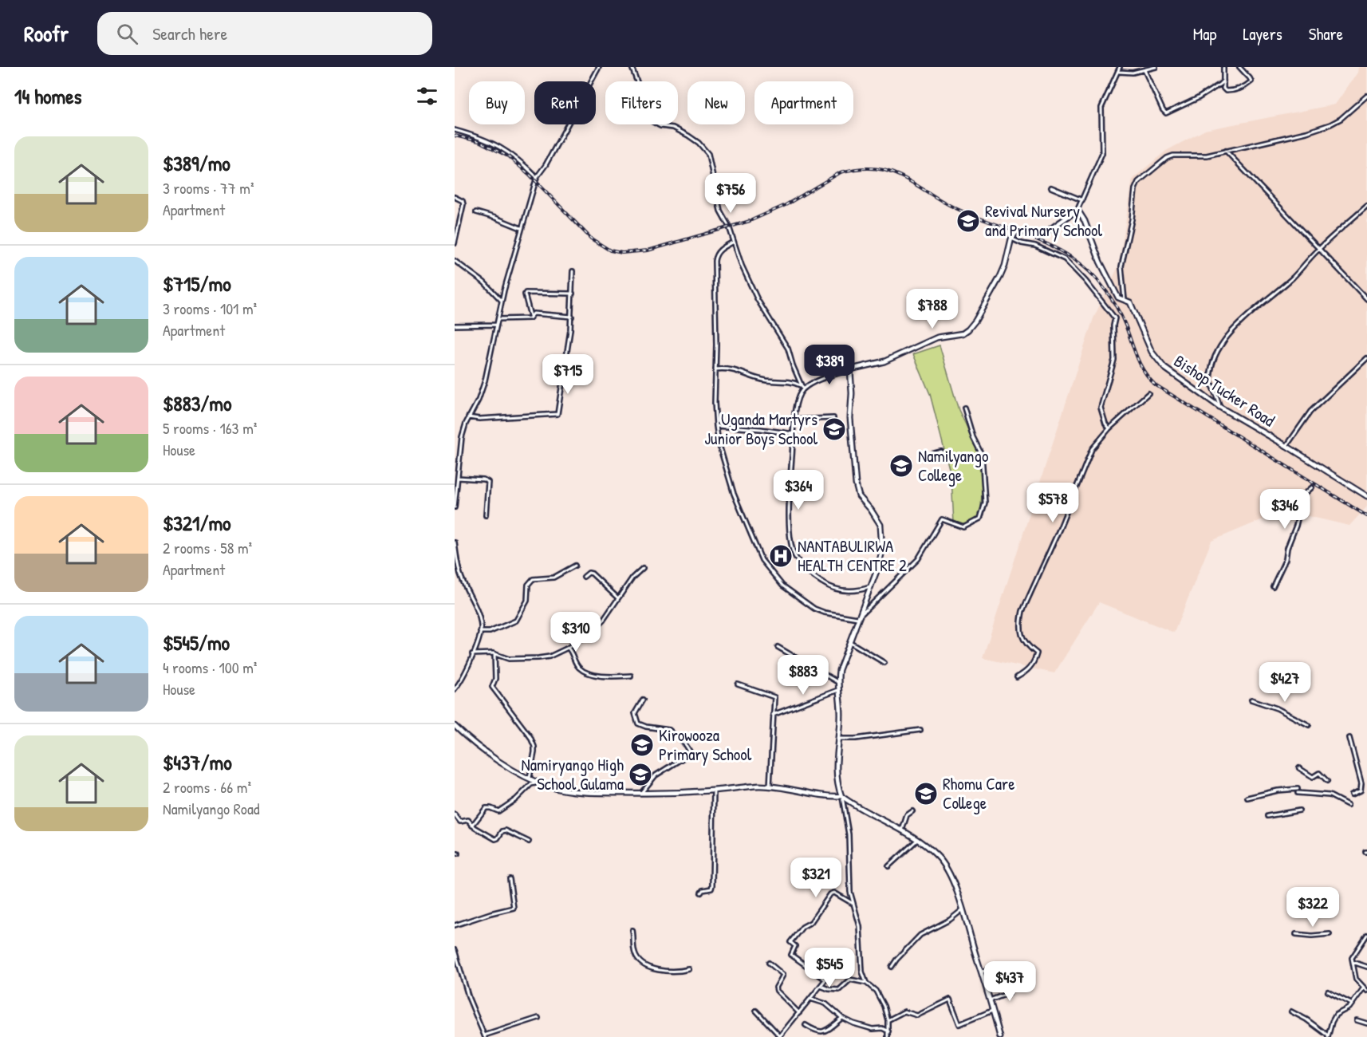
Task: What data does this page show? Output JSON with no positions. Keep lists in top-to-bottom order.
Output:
{
  "streets": {
    "main road": ["Bishop Tucker Road"]
  },
  "places": {
    "school or university": [
      "Revival Nursery and Primary School",
      "Uganda Martyrs Junior Boys School",
      "Namilyango College",
      "Kirowooza Primary School",
      "Namiryango High School Gulama",
      "Rhomu Care College"
    ],
    "hospital": ["NANTABULIRWA HEALTH CENTRE 2"]
  },
  "page": {
    "header": "Roofr",
    "search": "Search here",
    "nav": ["Map", "Layers", "Share"],
    "heading": "14 homes",
    "chip": [
      "Buy",
      "Rent",
      "Filters",
      "New",
      "Apartment"
    ],
    "list": [
      {
        "name": "$389/mo",
        "note": "3 rooms · 77 m² · Apartment"
      },
      {
        "name": "$715/mo",
        "note": "3 rooms · 101 m² · Apartment"
      },
      {
        "name": "$883/mo",
        "note": "5 rooms · 163 m² · House"
      },
      {
        "name": "$321/mo",
        "note": "2 rooms · 58 m² · Apartment"
      },
      {
        "name": "$545/mo",
        "note": "4 rooms · 100 m² · House"
      },
      {
        "name": "$437/mo",
        "note": "2 rooms · 66 m² · Namilyango Road"
      }
    ],
    "price": [
      "$756",
      "$788",
      "$389",
      "$715",
      "$364",
      "$578",
      "$346",
      "$310",
      "$883",
      "$427",
      "$321",
      "$322",
      "$545",
      "$437"
    ]
  }
}
